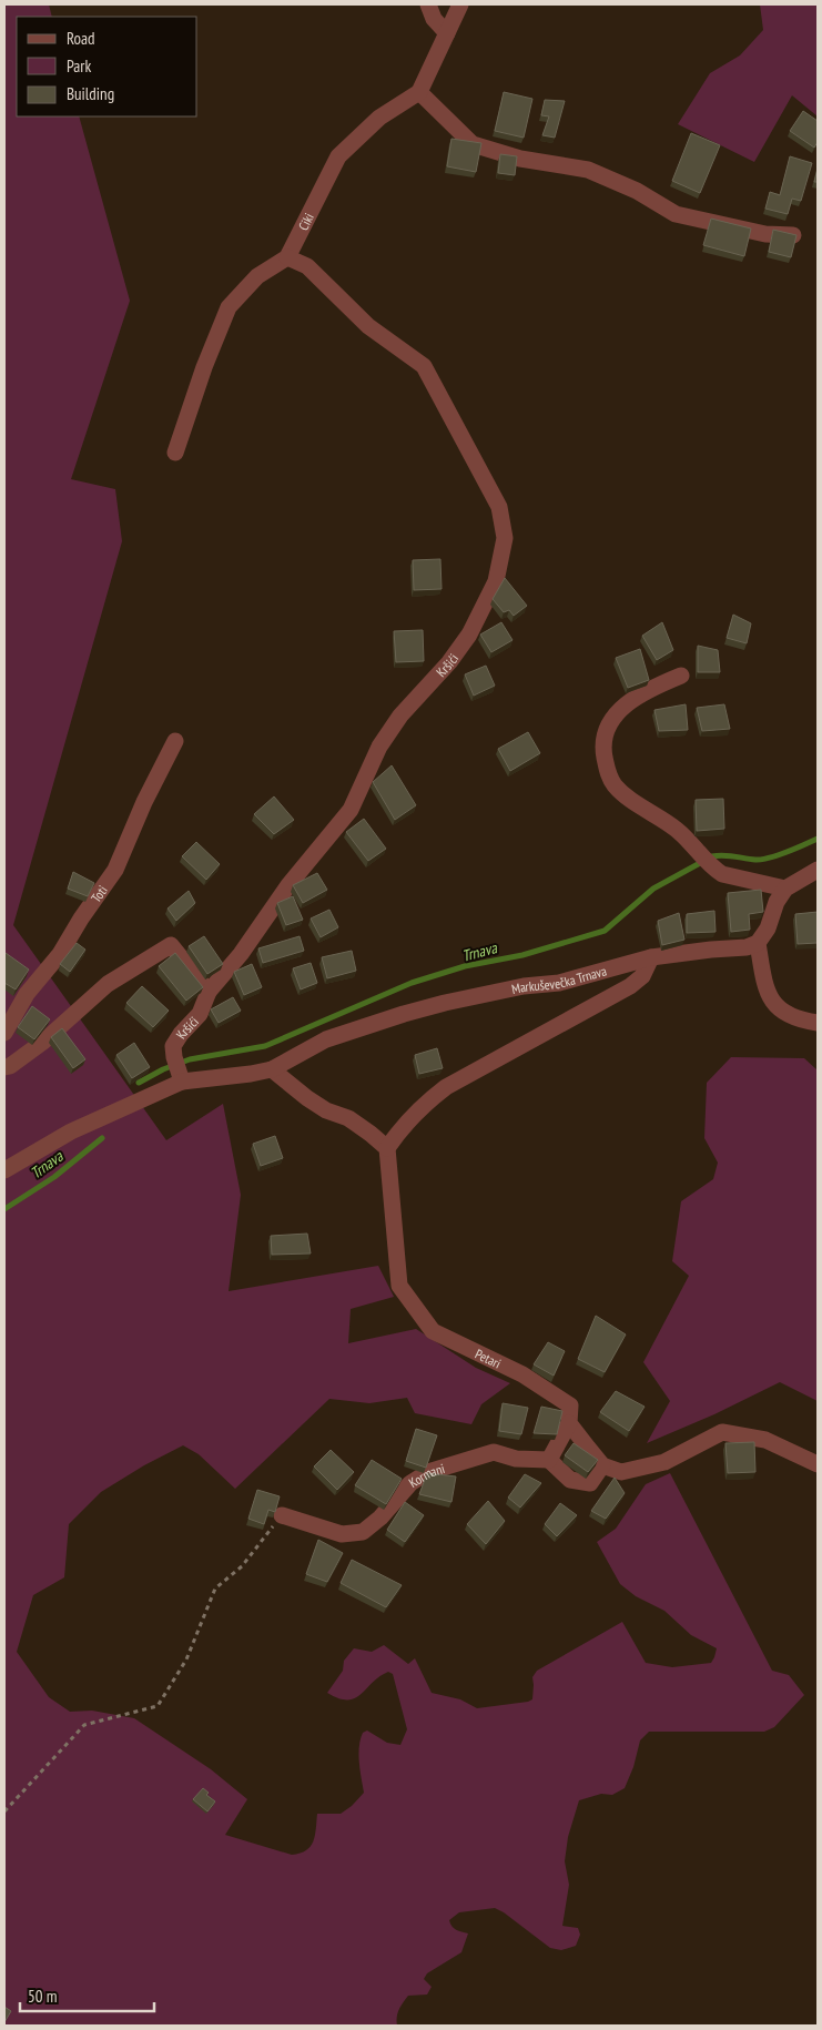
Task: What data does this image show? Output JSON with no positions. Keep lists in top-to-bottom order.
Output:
{
  "streets": {
    "street": [
      "Ciki",
      "Kršići",
      "Toti",
      "Markuševečka Trnava",
      "Petari",
      "Kormani"
    ]
  },
  "crossings": [
    ["Ciki", "Kršići"]
  ],
  "water": ["Trnava"],
  "legend": ["Road", "Park", "Building"],
  "scale_bar": "50 m"
}
